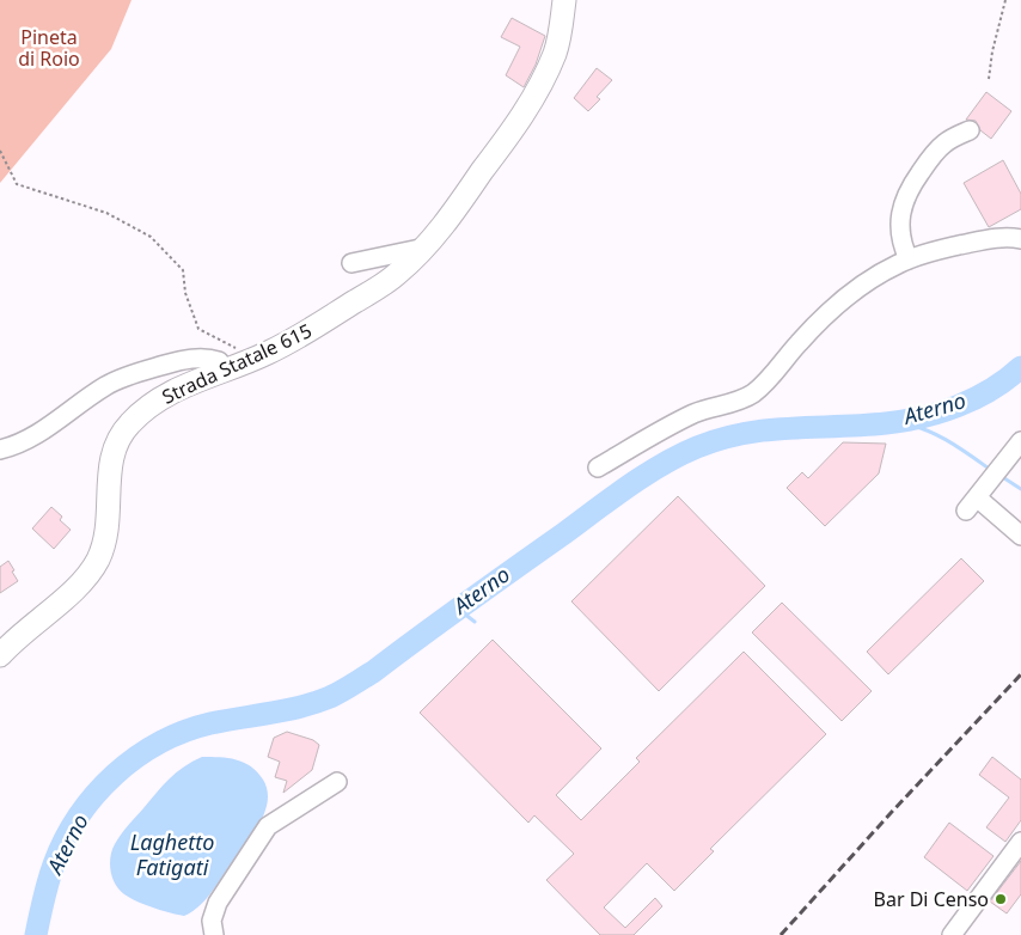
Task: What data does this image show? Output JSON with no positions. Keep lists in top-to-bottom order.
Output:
{
  "streets": {
    "main road": ["Strada Statale 615"]
  },
  "water": ["Aterno", "Laghetto Fatigati"],
  "parks": ["Pineta di Roio"],
  "places": ["Bar Di Censo"]
}
